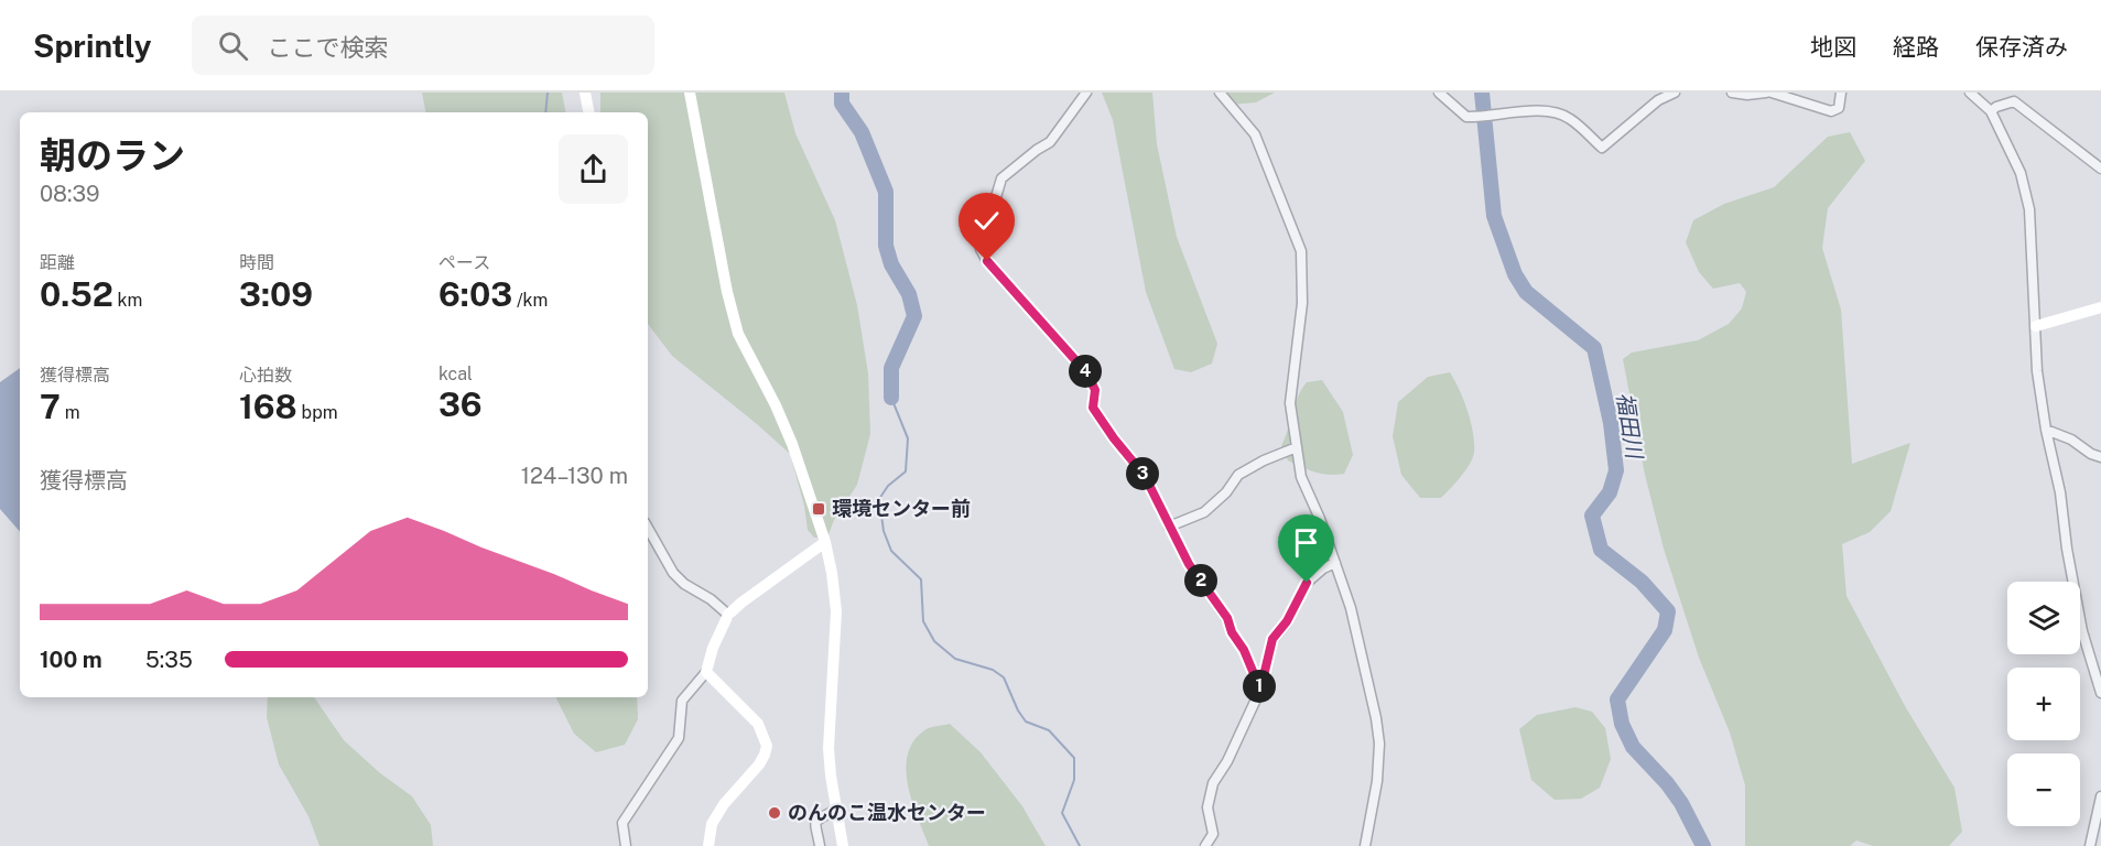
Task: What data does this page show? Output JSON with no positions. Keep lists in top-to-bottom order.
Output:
{
  "water": ["福田川"],
  "places": {
    "transit": ["環境センター前"],
    "other": ["のんのこ温水センター"]
  },
  "page": {
    "header": "Sprintly",
    "search": "ここで検索",
    "nav": ["地図", "経路", "保存済み"],
    "heading": ["朝のラン", "08:39"],
    "stats": [
      ["距離", "0.52 km"],
      ["時間", "3:09"],
      ["ペース", "6:03 /km"],
      ["獲得標高", "7 m"],
      ["心拍数", "168 bpm"],
      ["kcal", "36"]
    ],
    "pins": [
      "4",
      "3",
      "2",
      "1"
    ],
    "chart": ["獲得標高", "124–130 m"],
    "map_buttons": ["+", "−"],
    "list": [
      {
        "name": "100 m",
        "note": "5:35"
      }
    ]
  }
}
